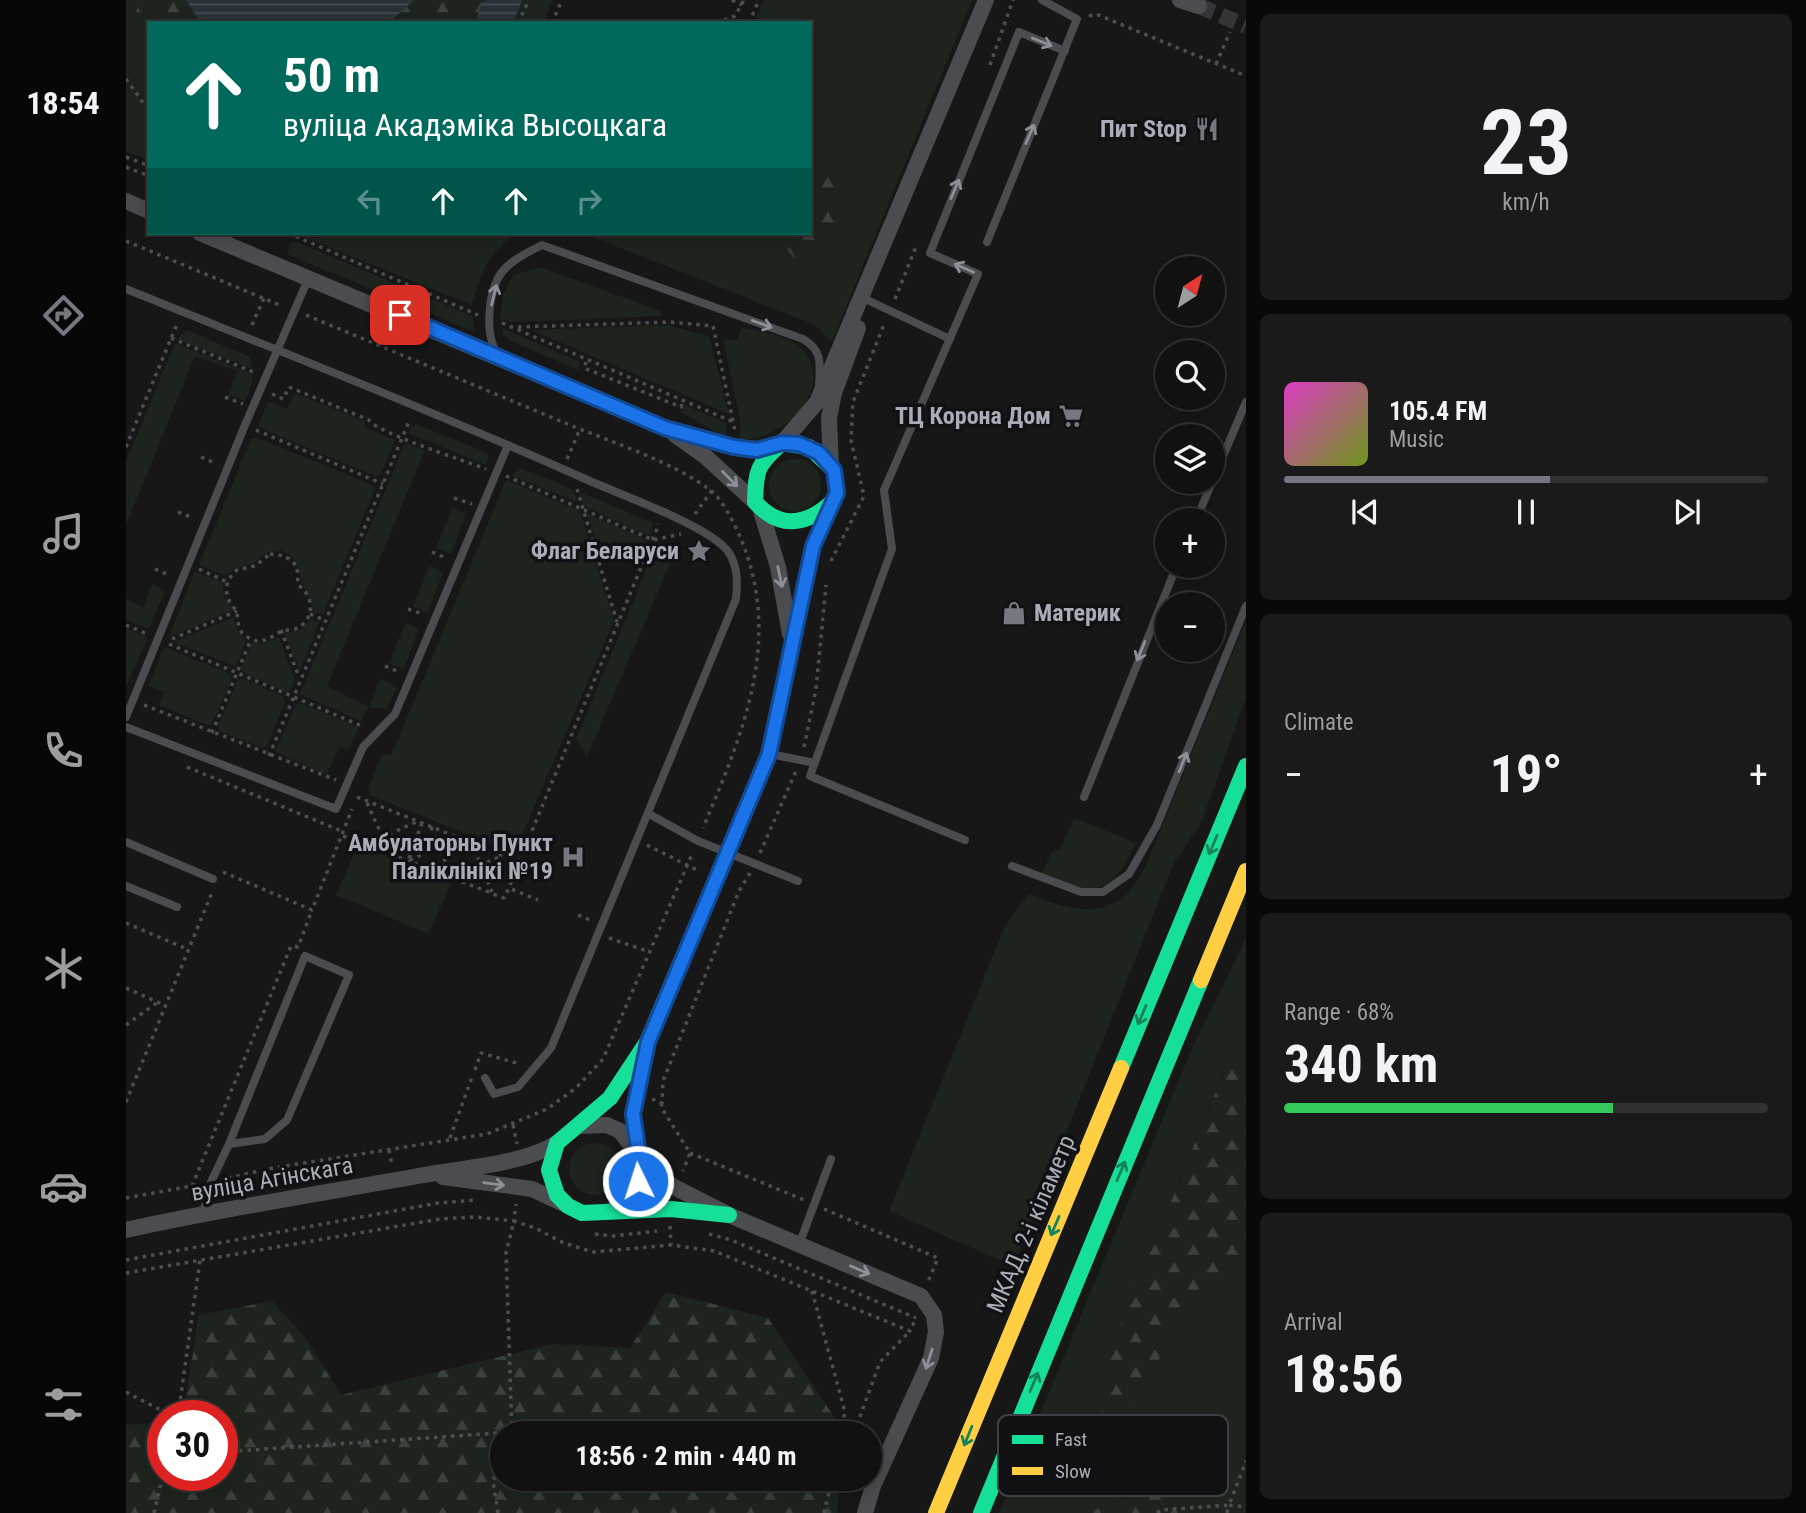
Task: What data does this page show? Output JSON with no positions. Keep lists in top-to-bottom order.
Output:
{
  "streets": {
    "main road": ["МКАД, 2-і кіламетр"],
    "street": ["вуліца Агінскага"]
  },
  "places": {
    "restaurant": ["Пит Stop"],
    "supermarket": ["ТЦ Корона Дом"],
    "place": ["Флаг Беларуси"],
    "shop": ["Материк"],
    "hospital": ["Амбулаторны Пункт Паліклінікі №19"]
  },
  "legend": ["Fast", "Slow"],
  "north": "top right",
  "page": {
    "tabs": "18:54",
    "tile": [
      ["23", "km/h"],
      "Climate",
      ["Range · 68%", "340 km"],
      ["Arrival", "18:56"]
    ],
    "turn": ["50 m", "вуліца Акадэміка Высоцкага"],
    "map_buttons": ["+", "−"],
    "song": ["105.4 FM", "Music"],
    "heat": ["−", "19°", "+"],
    "limit": "30",
    "trip": "18:56 · 2 min · 440 m"
  }
}
